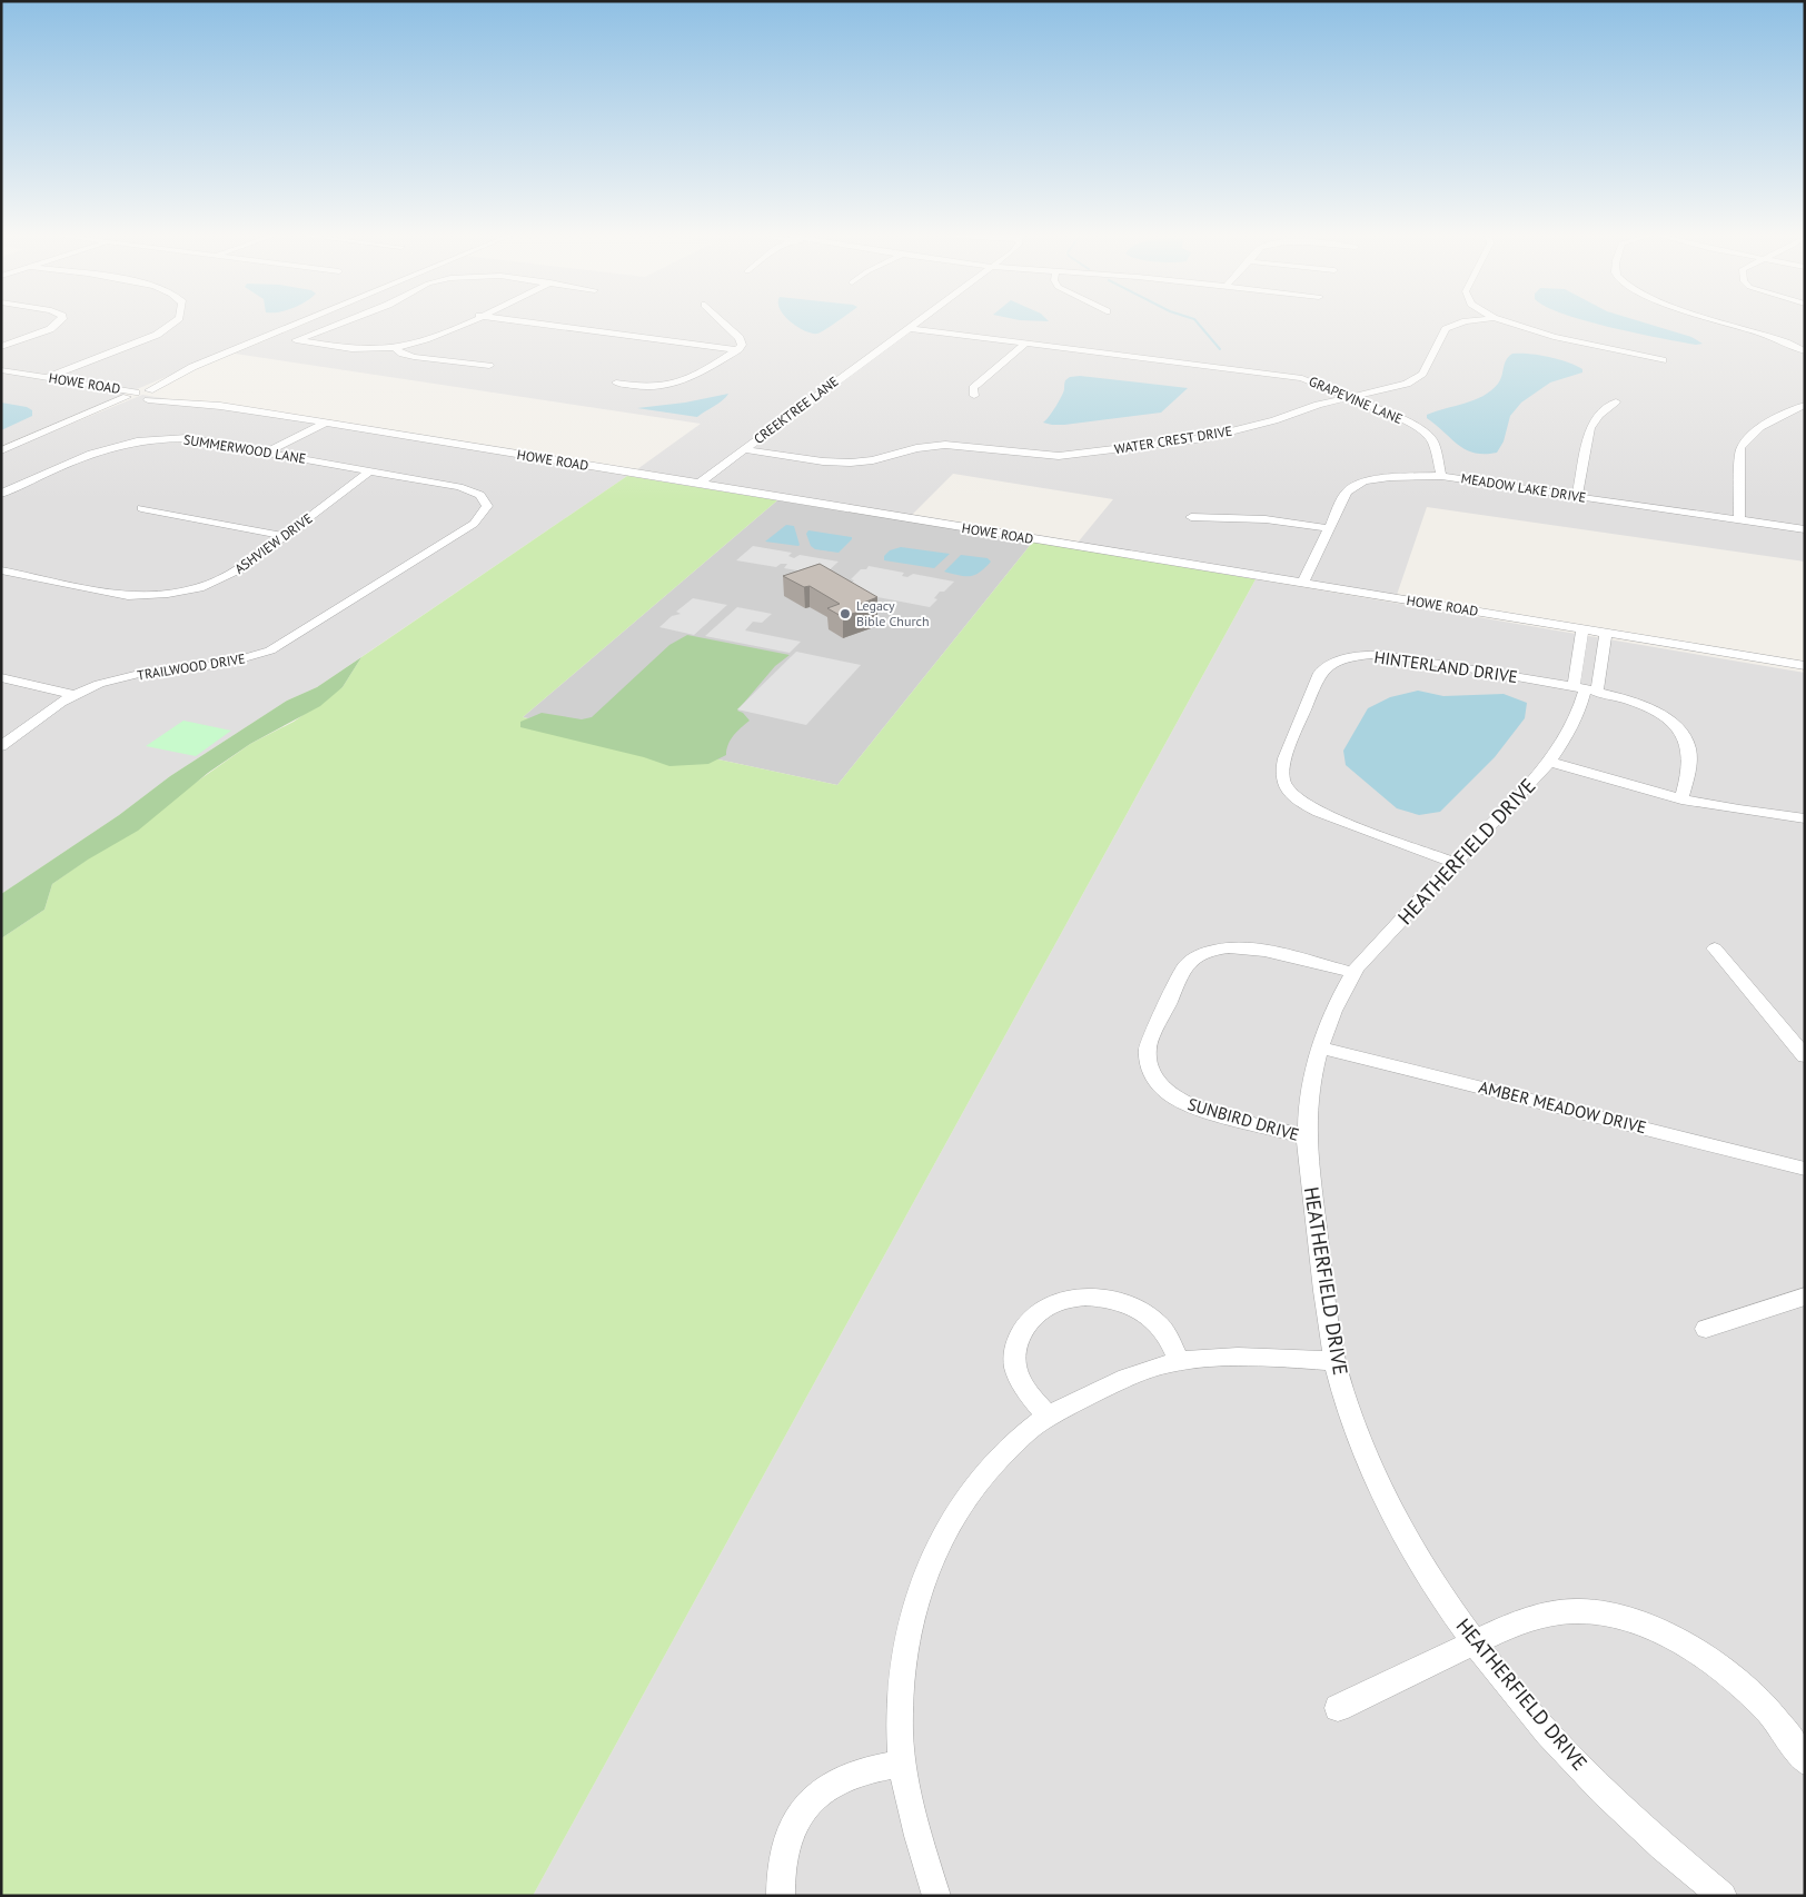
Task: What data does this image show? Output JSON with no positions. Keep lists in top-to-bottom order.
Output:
{
  "streets": {
    "street": [
      "HOWE ROAD",
      "GRAPEVINE LANE",
      "CREEKTREE LANE",
      "WATER CREST DRIVE",
      "SUMMERWOOD LANE",
      "MEADOW LAKE DRIVE",
      "ASHVIEW DRIVE",
      "TRAILWOOD DRIVE",
      "HINTERLAND DRIVE",
      "HEATHERFIELD DRIVE",
      "AMBER MEADOW DRIVE",
      "SUNBIRD DRIVE"
    ]
  },
  "crossings": [
    ["HOWE ROAD", "CREEKTREE LANE"],
    ["HOWE ROAD", "MEADOW LAKE DRIVE"],
    ["HOWE ROAD", "HEATHERFIELD DRIVE"],
    ["GRAPEVINE LANE", "CREEKTREE LANE"],
    ["GRAPEVINE LANE", "WATER CREST DRIVE"],
    ["GRAPEVINE LANE", "MEADOW LAKE DRIVE"],
    ["CREEKTREE LANE", "WATER CREST DRIVE"],
    ["SUMMERWOOD LANE", "ASHVIEW DRIVE"],
    ["SUMMERWOOD LANE", "TRAILWOOD DRIVE"],
    ["HINTERLAND DRIVE", "HEATHERFIELD DRIVE"],
    ["HEATHERFIELD DRIVE", "AMBER MEADOW DRIVE"],
    ["HEATHERFIELD DRIVE", "SUNBIRD DRIVE"]
  ],
  "places": ["Legacy Bible Church"]
}
